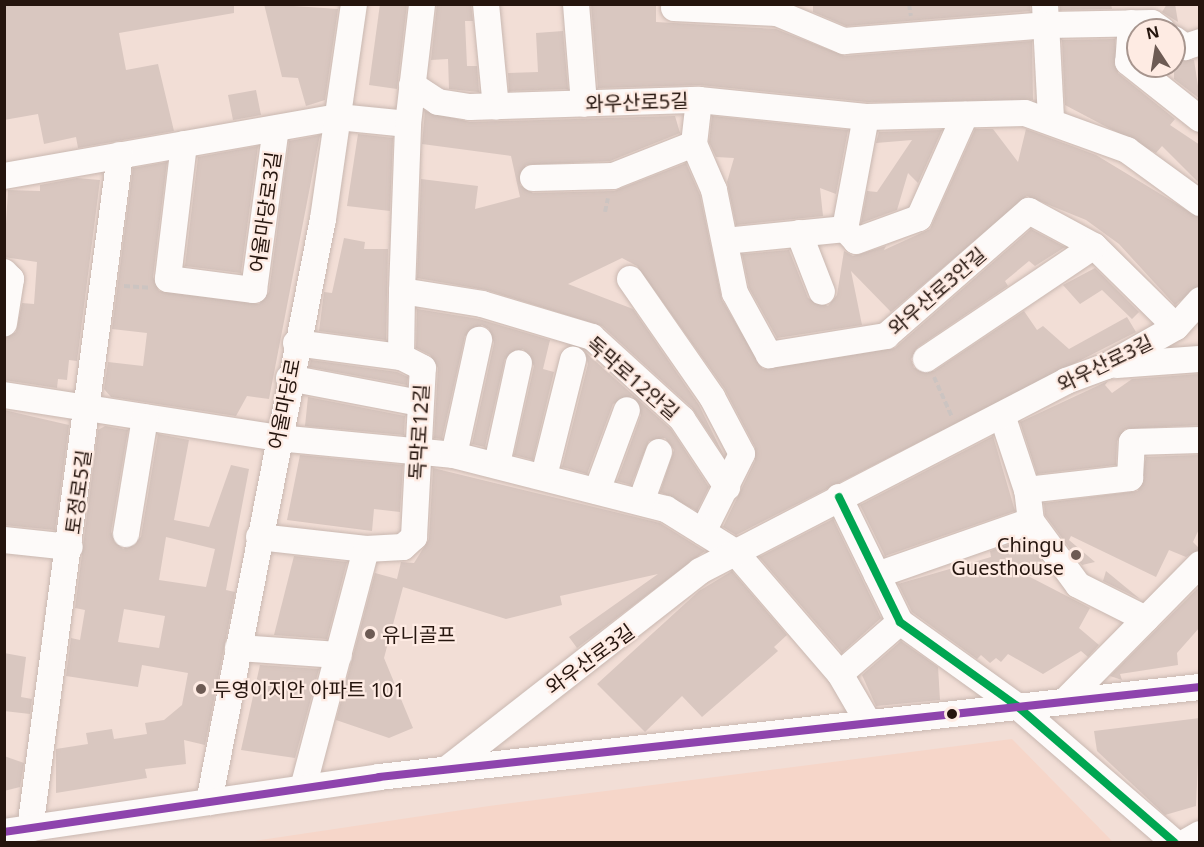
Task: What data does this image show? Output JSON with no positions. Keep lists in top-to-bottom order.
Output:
{
  "streets": {
    "street": [
      "와우산로5길",
      "어울마당로3길",
      "와우산로3안길",
      "와우산로3길",
      "독막로12안길",
      "어울마당로",
      "독막로12길",
      "토정로5길"
    ]
  },
  "crossings": [
    ["와우산로5길", "와우산로3안길"],
    ["와우산로5길", "독막로12길"],
    ["어울마당로3길", "어울마당로"],
    ["어울마당로3길", "독막로12길"],
    ["어울마당로3길", "토정로5길"],
    ["와우산로3안길", "와우산로3길"],
    ["독막로12안길", "독막로12길"],
    ["어울마당로", "독막로12길"]
  ],
  "places": ["Chingu Guesthouse", "유니골프", "두영이지안 아파트 101"],
  "north": "top"
}
